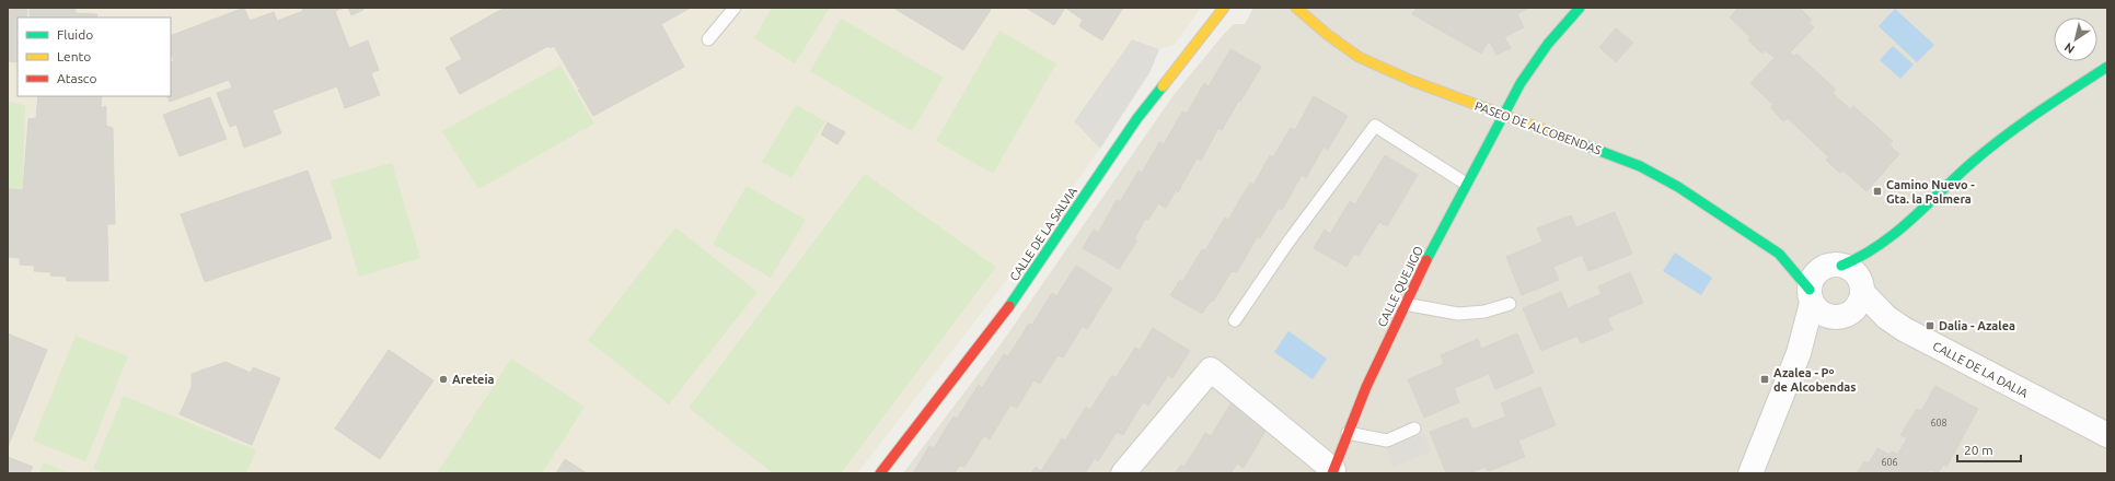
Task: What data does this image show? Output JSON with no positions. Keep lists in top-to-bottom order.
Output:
{
  "streets": {
    "street": [
      "PASEO DE ALCOBENDAS",
      "CALLE DE LA SALVIA",
      "CALLE QUEJIGO",
      "CALLE DE LA DALIA"
    ]
  },
  "crossings": [
    ["PASEO DE ALCOBENDAS", "CALLE QUEJIGO"],
    ["PASEO DE ALCOBENDAS", "CALLE DE LA DALIA"]
  ],
  "places": {
    "transit": ["Camino Nuevo - Gta. la Palmera", "Dalia - Azalea", "Azalea - Pº de Alcobendas"],
    "other": ["Areteia"]
  },
  "house_numbers": ["608", "606"],
  "legend": ["Fluido", "Lento", "Atasco"],
  "scale_bar": "20 m",
  "north": "bottom left"
}
